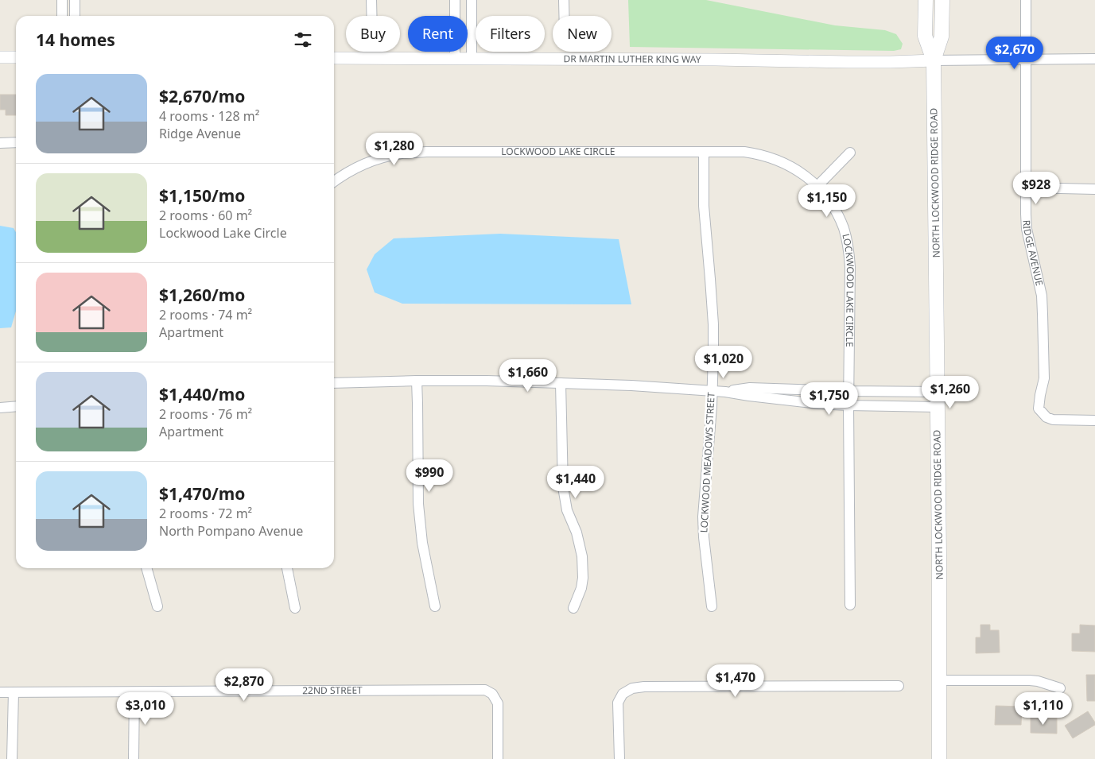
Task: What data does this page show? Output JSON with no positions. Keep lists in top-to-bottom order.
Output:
{
  "streets": {
    "main road": ["NORTH LOCKWOOD RIDGE ROAD"],
    "street": [
      "DR MARTIN LUTHER KING WAY",
      "LOCKWOOD LAKE CIRCLE",
      "RIDGE AVENUE",
      "LOCKWOOD MEADOWS STREET",
      "22ND STREET"
    ]
  },
  "crossings": [
    ["DR MARTIN LUTHER KING WAY", "NORTH LOCKWOOD RIDGE ROAD"],
    ["LOCKWOOD LAKE CIRCLE", "LOCKWOOD MEADOWS STREET"]
  ],
  "page": {
    "chip": [
      "Buy",
      "Rent",
      "Filters",
      "New"
    ],
    "heading": "14 homes",
    "price": [
      "$2,670",
      "$1,280",
      "$928",
      "$1,150",
      "$1,020",
      "$1,660",
      "$1,260",
      "$1,750",
      "$990",
      "$1,440",
      "$1,470",
      "$2,870",
      "$3,010",
      "$1,110"
    ],
    "list": [
      {
        "name": "$2,670/mo",
        "note": "4 rooms · 128 m² · Ridge Avenue"
      },
      {
        "name": "$1,150/mo",
        "note": "2 rooms · 60 m² · Lockwood Lake Circle"
      },
      {
        "name": "$1,260/mo",
        "note": "2 rooms · 74 m² · Apartment"
      },
      {
        "name": "$1,440/mo",
        "note": "2 rooms · 76 m² · Apartment"
      },
      {
        "name": "$1,470/mo",
        "note": "2 rooms · 72 m² · North Pompano Avenue"
      }
    ]
  }
}
